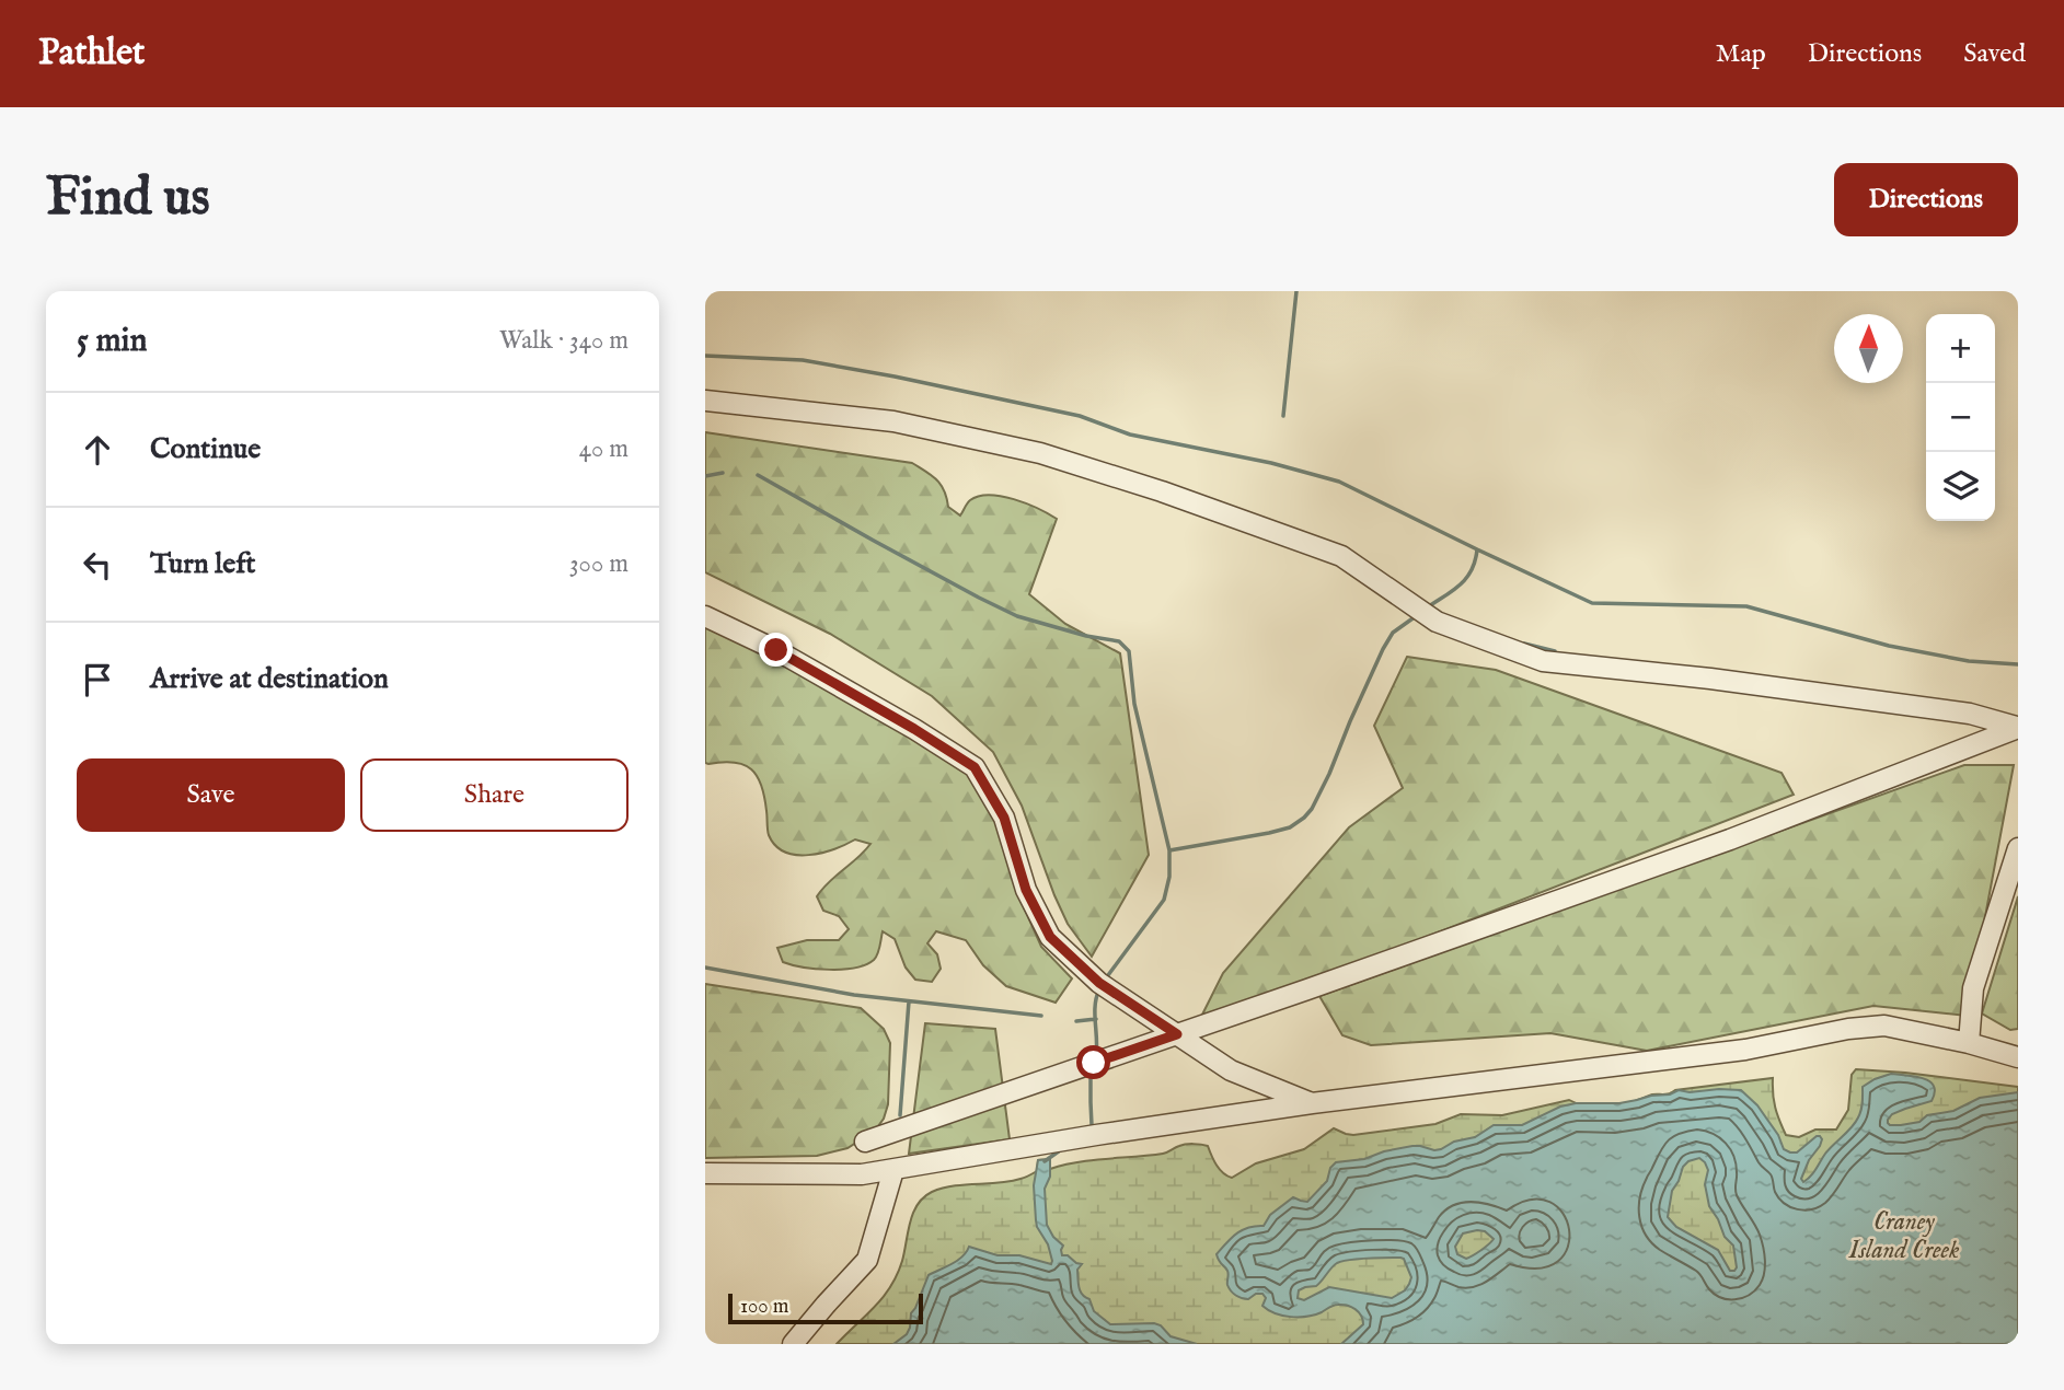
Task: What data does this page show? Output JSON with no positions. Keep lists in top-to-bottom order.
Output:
{
  "water": ["Craney Island Creek"],
  "scale_bar": "100 m",
  "north": "top",
  "page": {
    "header": "Pathlet",
    "nav": ["Map", "Directions", "Saved"],
    "buttons": [
      "Directions",
      ["Save", "Share"]
    ],
    "title": "Find us",
    "heading": ["5 min", "Walk · 340 m"],
    "map_buttons": ["+", "−"],
    "list": [
      ["Continue", "40 m"],
      ["Turn left", "300 m"],
      "Arrive at destination"
    ],
    "scale": "100 m"
  }
}
